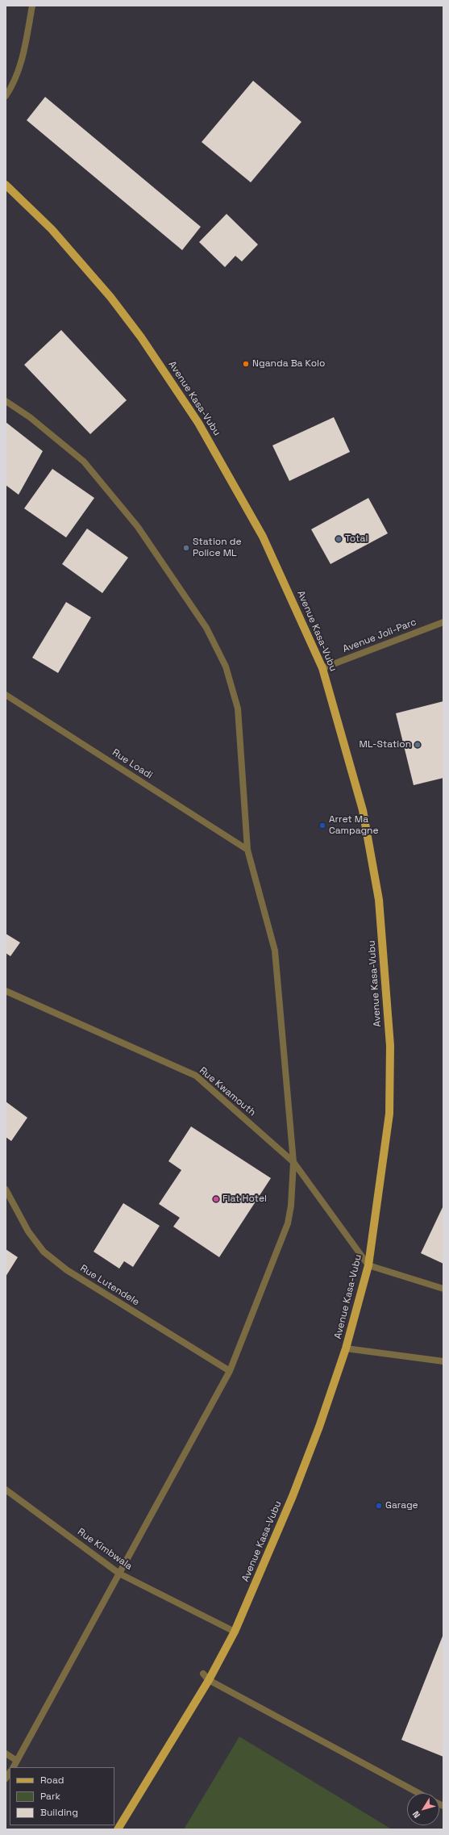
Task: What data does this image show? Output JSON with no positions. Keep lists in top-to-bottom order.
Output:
{
  "streets": {
    "main road": ["Avenue Kasa-Vubu"],
    "street": [
      "Avenue Joli-Parc",
      "Rue Loadi",
      "Rue Kwamouth",
      "Rue Lutendele",
      "Rue Kimbwala"
    ]
  },
  "crossings": [
    ["Avenue Kasa-Vubu", "Avenue Joli-Parc"],
    ["Avenue Kasa-Vubu", "Rue Kwamouth"],
    ["Avenue Kasa-Vubu", "Rue Kimbwala"]
  ],
  "places": [
    "Nganda Ba Kolo",
    "Total",
    "Station de Police ML",
    "ML-Station",
    "Arret Ma Campagne",
    "Flat Hotel",
    "Garage"
  ],
  "legend": ["Road", "Park", "Building"],
  "north": "bottom left"
}
